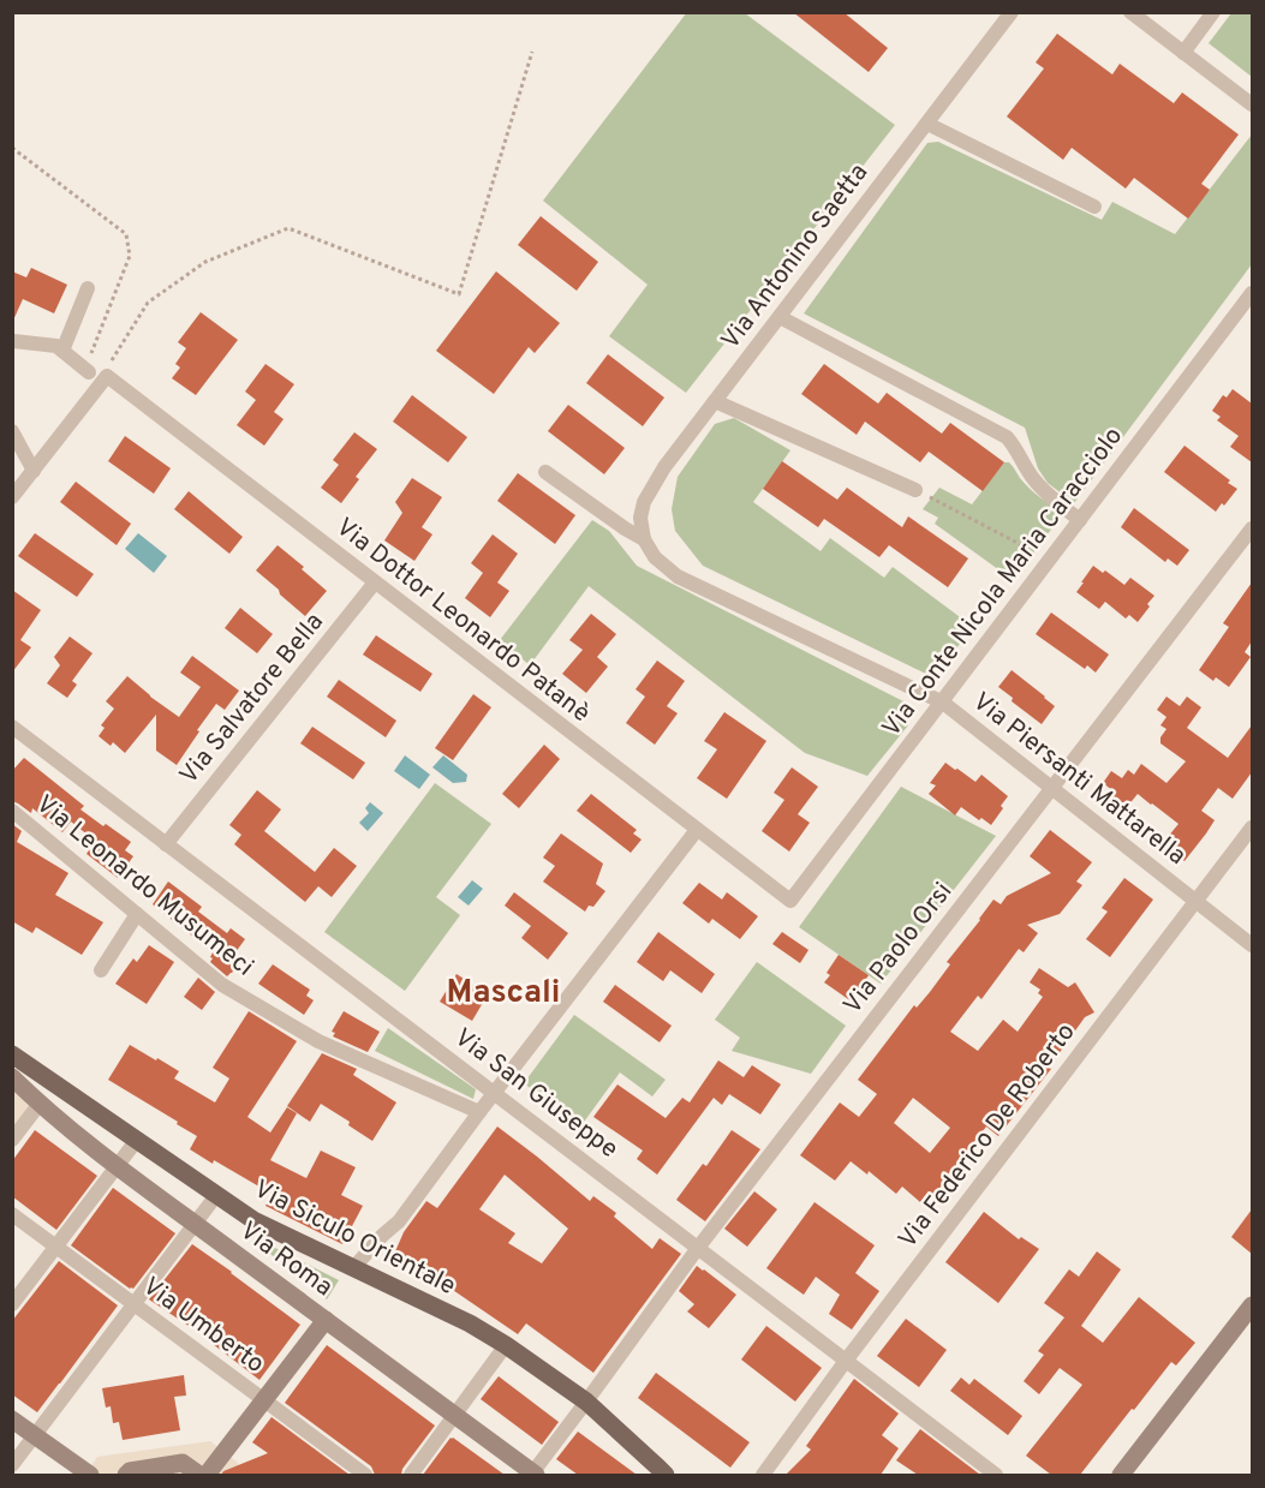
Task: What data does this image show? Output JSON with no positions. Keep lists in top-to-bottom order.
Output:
{
  "streets": {
    "main road": ["Via Siculo Orientale"],
    "street": [
      "Via Antonino Saetta",
      "Via Conte Nicola Maria Caracciolo",
      "Via Dottor Leonardo Patanè",
      "Via Salvatore Bella",
      "Via Piersanti Mattarella",
      "Via Leonardo Musumeci",
      "Via Paolo Orsi",
      "Via San Giuseppe",
      "Via Federico De Roberto",
      "Via Roma",
      "Via Umberto"
    ]
  },
  "crossings": [
    ["Via Antonino Saetta", "Via Piersanti Mattarella"],
    ["Via Conte Nicola Maria Caracciolo", "Via Dottor Leonardo Patanè"],
    ["Via Conte Nicola Maria Caracciolo", "Via Piersanti Mattarella"],
    ["Via Dottor Leonardo Patanè", "Via Salvatore Bella"],
    ["Via Salvatore Bella", "Via San Giuseppe"],
    ["Via Piersanti Mattarella", "Via Paolo Orsi"],
    ["Via Piersanti Mattarella", "Via Federico De Roberto"],
    ["Via Paolo Orsi", "Via San Giuseppe"],
    ["Via Paolo Orsi", "Via Siculo Orientale"],
    ["Via Paolo Orsi", "Via Roma"],
    ["Via San Giuseppe", "Via Federico De Roberto"]
  ],
  "districts": ["Mascali"]
}
